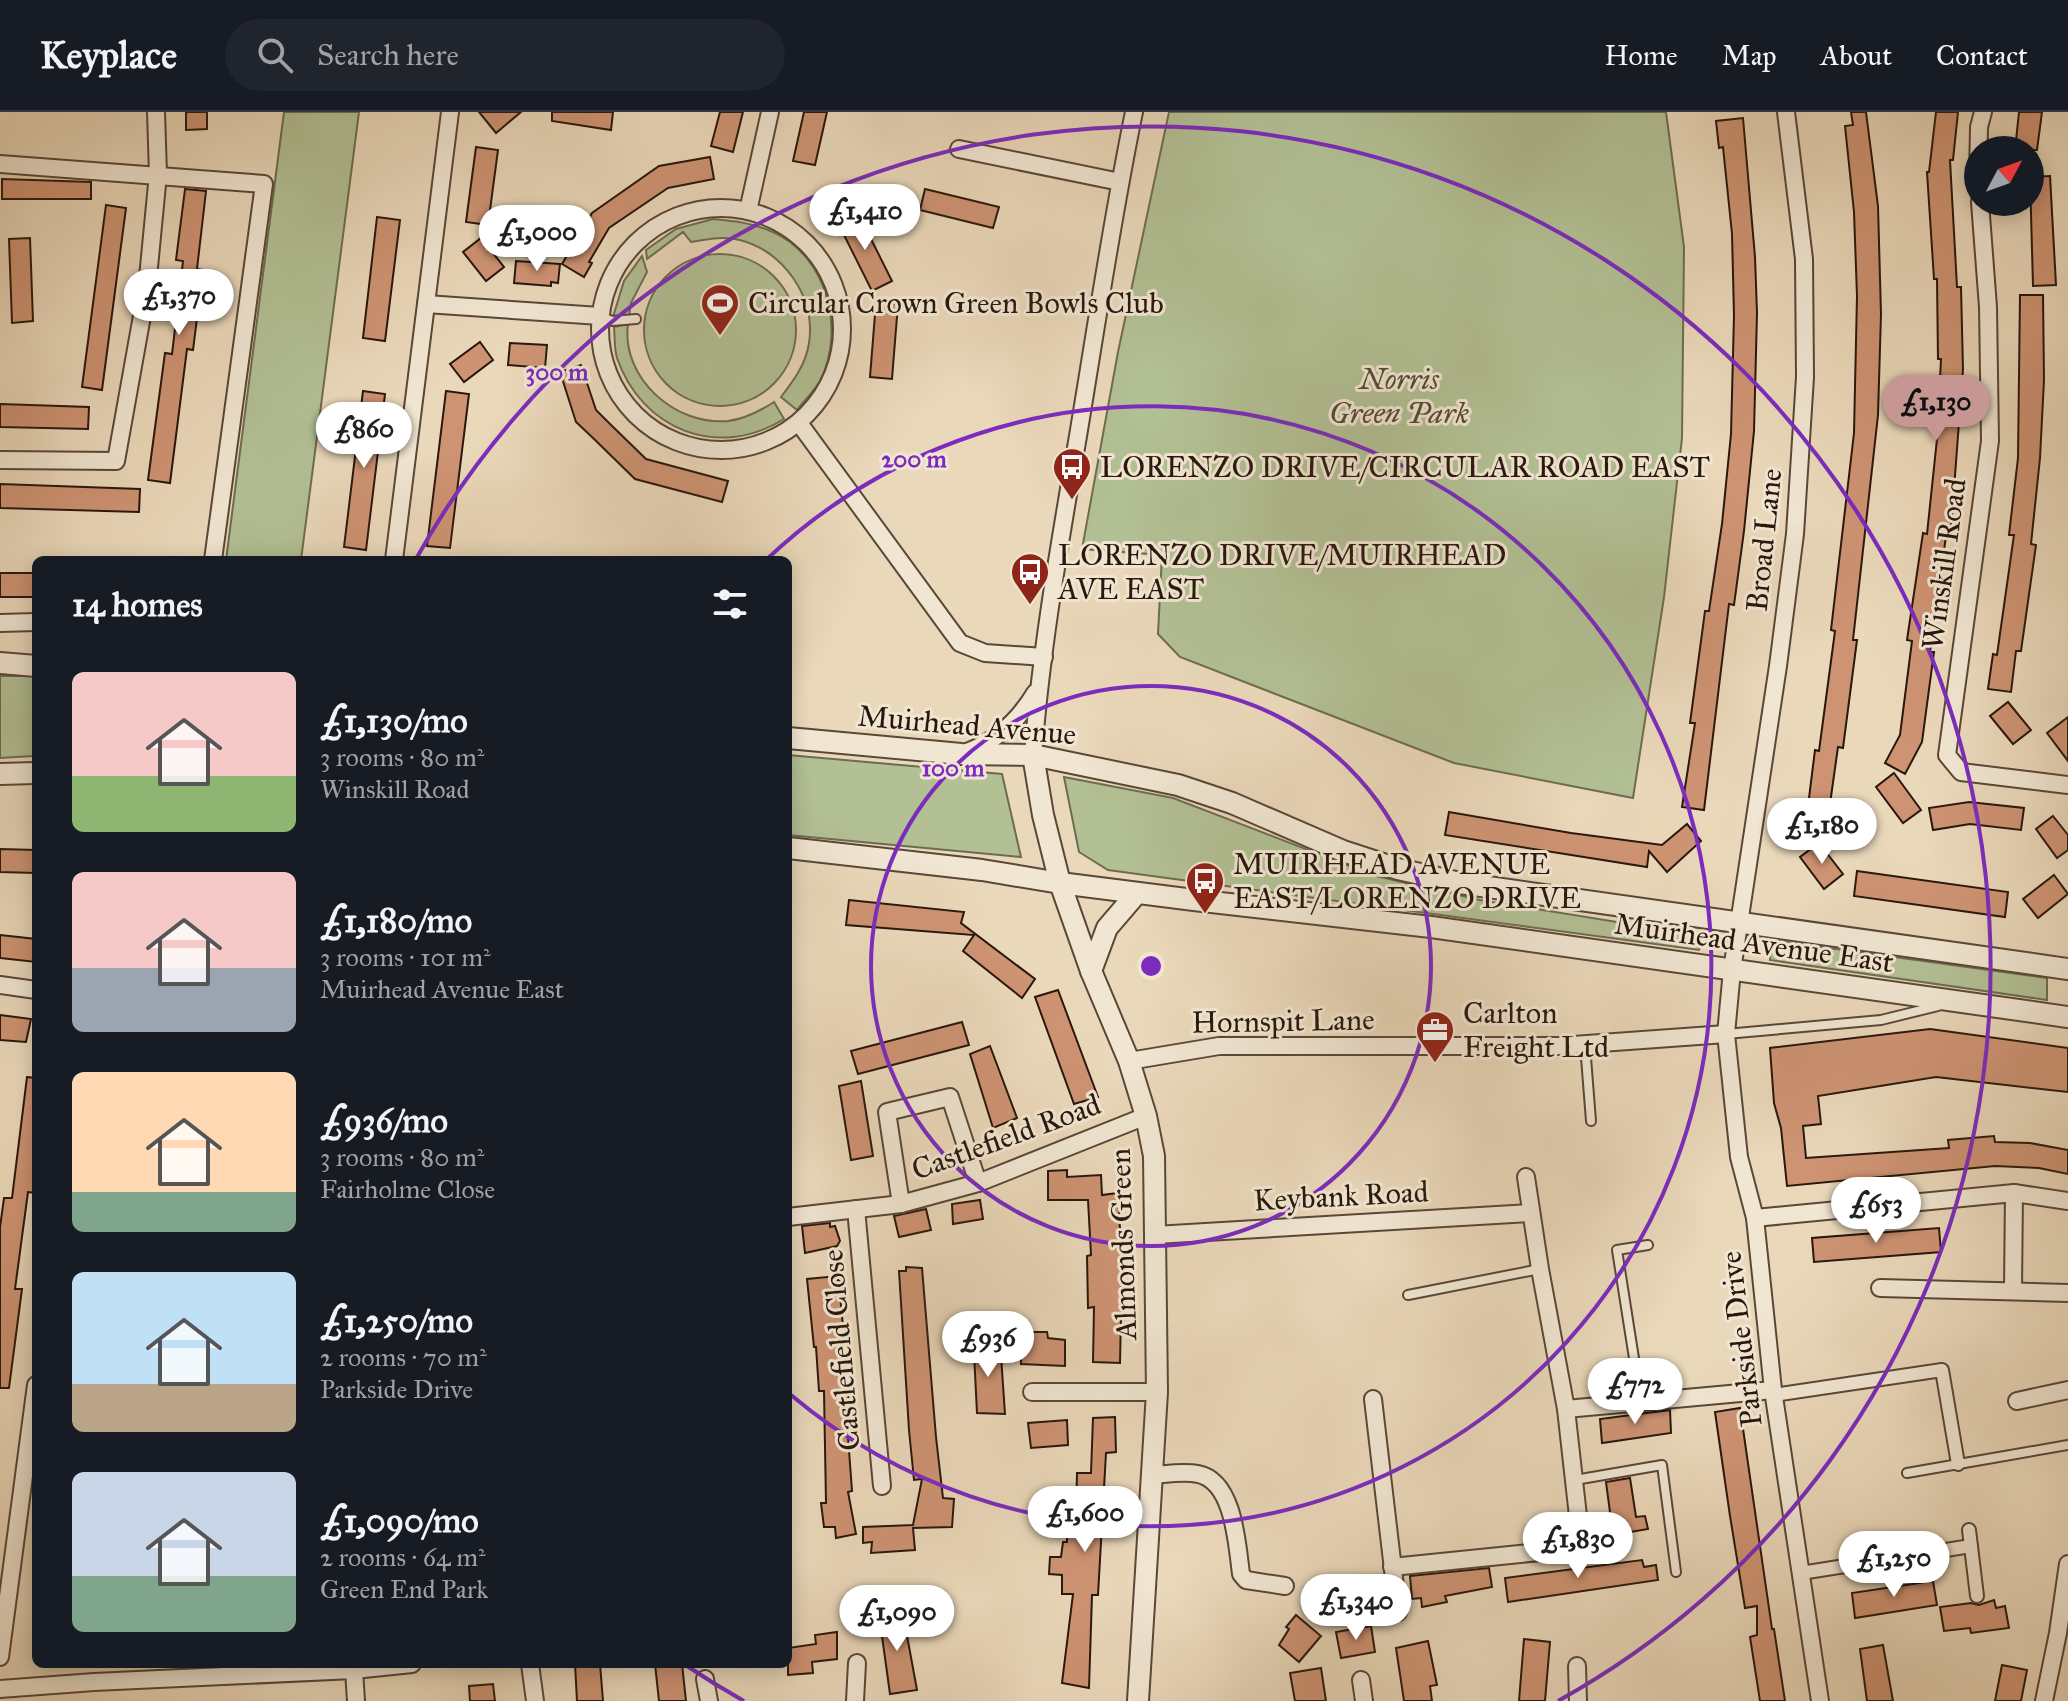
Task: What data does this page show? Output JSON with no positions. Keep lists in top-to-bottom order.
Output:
{
  "streets": {
    "street": [
      "Broad Lane",
      "Winskill Road",
      "Muirhead Avenue",
      "Muirhead Avenue East",
      "Hornspit Lane",
      "Castlefield Road",
      "Keybank Road",
      "Almonds Green",
      "Parkside Drive",
      "Castlefield Close"
    ]
  },
  "crossings": [
    ["Broad Lane", "Muirhead Avenue East"],
    ["Broad Lane", "Parkside Drive"],
    ["Muirhead Avenue", "Muirhead Avenue East"],
    ["Muirhead Avenue", "Almonds Green"],
    ["Muirhead Avenue East", "Parkside Drive"],
    ["Hornspit Lane", "Almonds Green"],
    ["Hornspit Lane", "Parkside Drive"],
    ["Castlefield Road", "Almonds Green"],
    ["Castlefield Road", "Castlefield Close"],
    ["Keybank Road", "Almonds Green"]
  ],
  "parks": ["Norris Green Park"],
  "places": {
    "sports": ["Circular Crown Green Bowls Club"],
    "bus stop": ["LORENZO DRIVE/CIRCULAR ROAD EAST", "LORENZO DRIVE/MUIRHEAD AVE EAST", "MUIRHEAD AVENUE EAST/LORENZO DRIVE"],
    "office": ["Carlton Freight Ltd"]
  },
  "north": "top right",
  "page": {
    "header": "Keyplace",
    "search": "Search here",
    "nav": [
      "Home",
      "Map",
      "About",
      "Contact"
    ],
    "price": [
      "£1,410",
      "£1,000",
      "£1,370",
      "£1,130",
      "£860",
      "£1,180",
      "£653",
      "£936",
      "£772",
      "£1,600",
      "£1,830",
      "£1,250",
      "£1,340",
      "£1,090"
    ],
    "heading": "14 homes",
    "list": [
      {
        "name": "£1,130/mo",
        "note": "3 rooms · 80 m² · Winskill Road"
      },
      {
        "name": "£1,180/mo",
        "note": "3 rooms · 101 m² · Muirhead Avenue East"
      },
      {
        "name": "£936/mo",
        "note": "3 rooms · 80 m² · Fairholme Close"
      },
      {
        "name": "£1,250/mo",
        "note": "2 rooms · 70 m² · Parkside Drive"
      },
      {
        "name": "£1,090/mo",
        "note": "2 rooms · 64 m² · Green End Park"
      }
    ]
  },
  "rings": ["300 m", "200 m", "100 m"]
}
